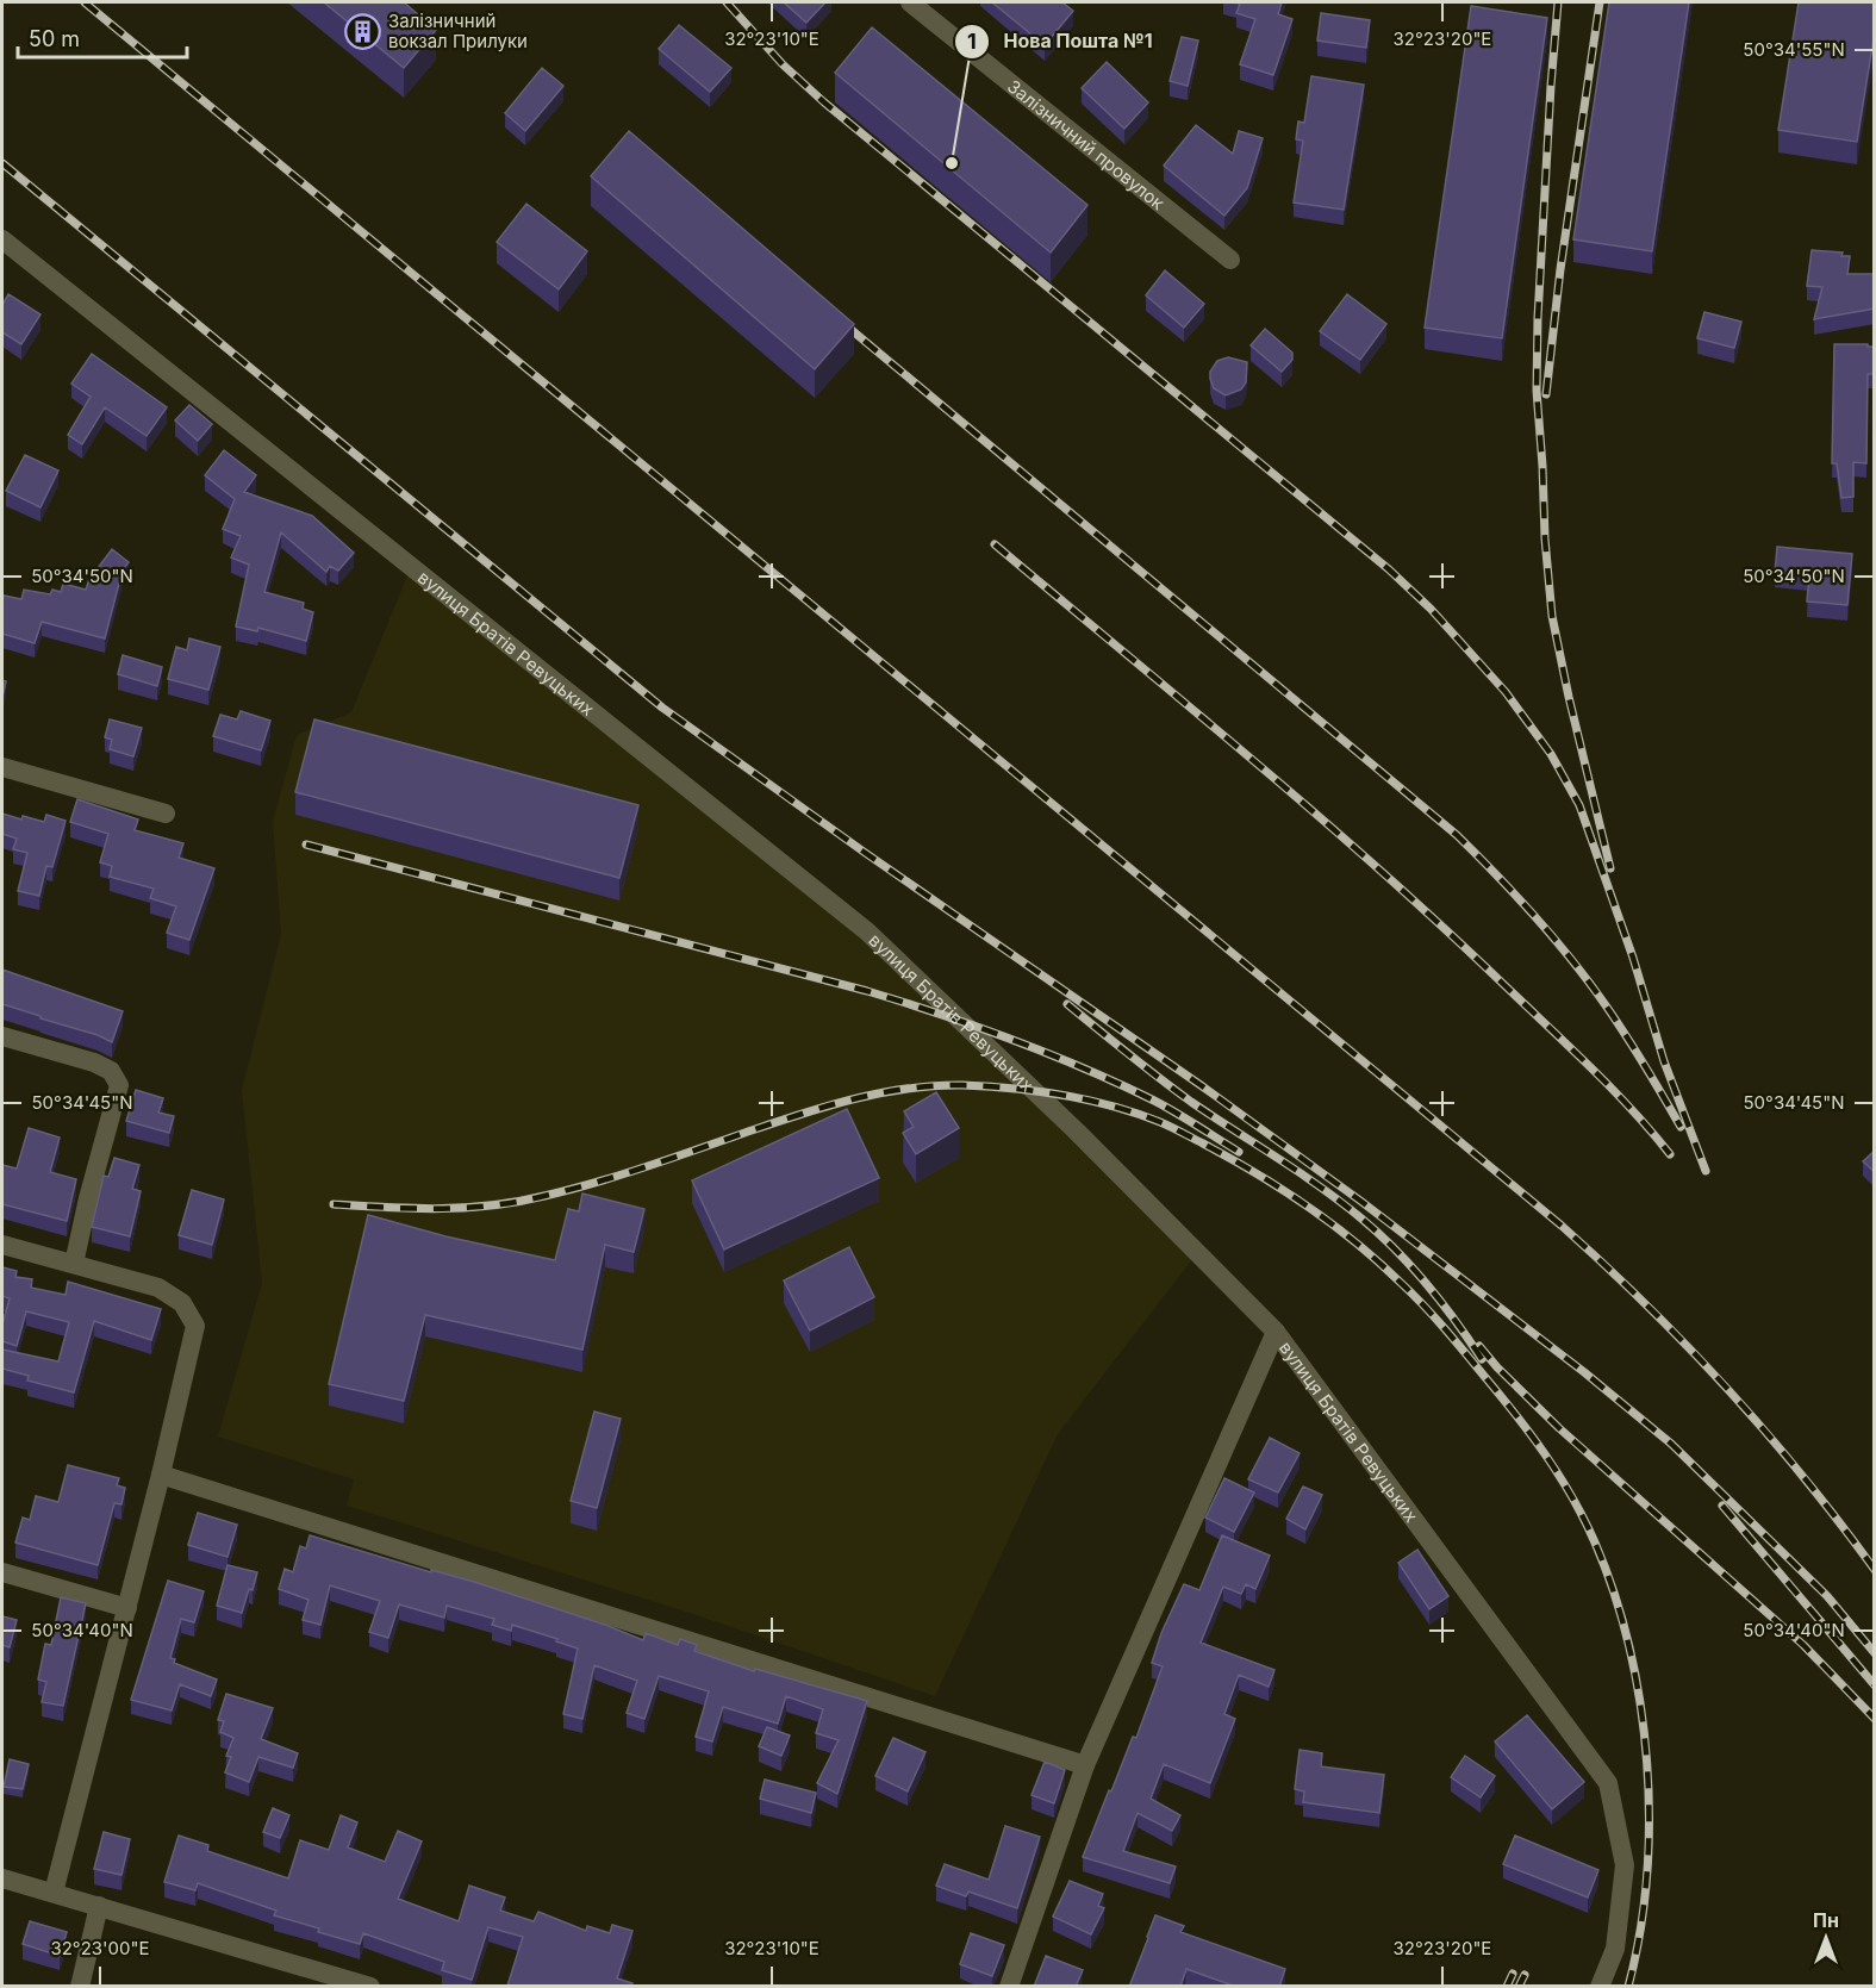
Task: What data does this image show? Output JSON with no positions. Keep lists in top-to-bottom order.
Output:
{
  "streets": {
    "street": ["Залізничний провулок", "вулиця Братів Ревуцьких"]
  },
  "places": {
    "building": ["Залізничний вокзал Прилуки"],
    "other": ["Нова Пошта №1"]
  },
  "scale_bar": "50 m",
  "north": "top",
  "coordinates": [
    "32°23'10\"E",
    "32°23'20\"E",
    "50°34'55\"N",
    "50°34'50\"N",
    "50°34'45\"N",
    "50°34'40\"N",
    "32°23'00\"E"
  ]
}
